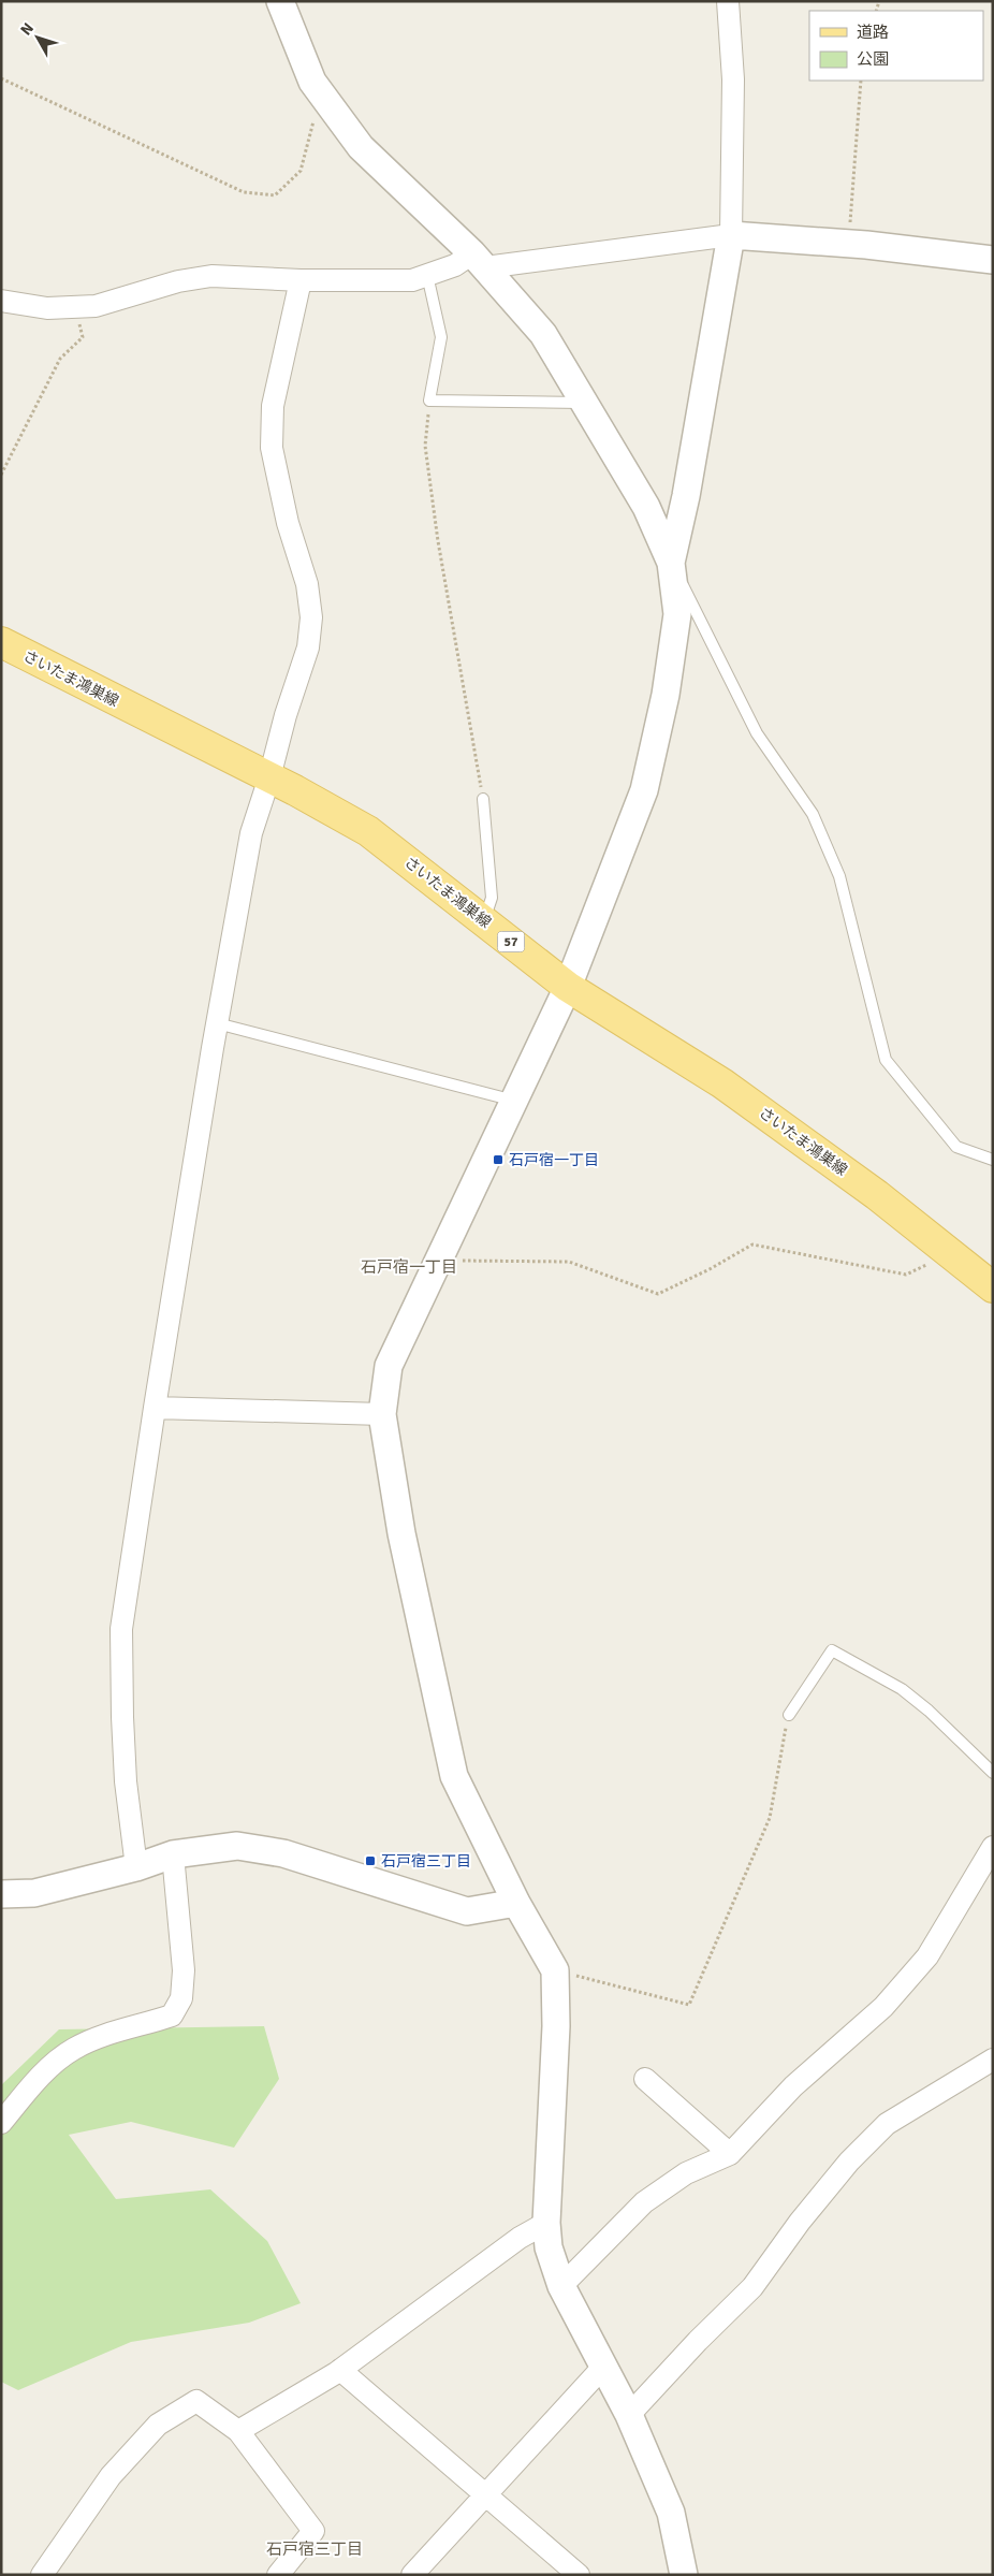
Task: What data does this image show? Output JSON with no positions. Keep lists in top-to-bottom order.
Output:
{
  "streets": {
    "main road": ["さいたま鴻巣線", "57"]
  },
  "districts": ["石戸宿一丁目", "石戸宿三丁目"],
  "places": {
    "transit": ["石戸宿一丁目", "石戸宿三丁目"]
  },
  "legend": ["道路", "公園"],
  "north": "top left"
}
